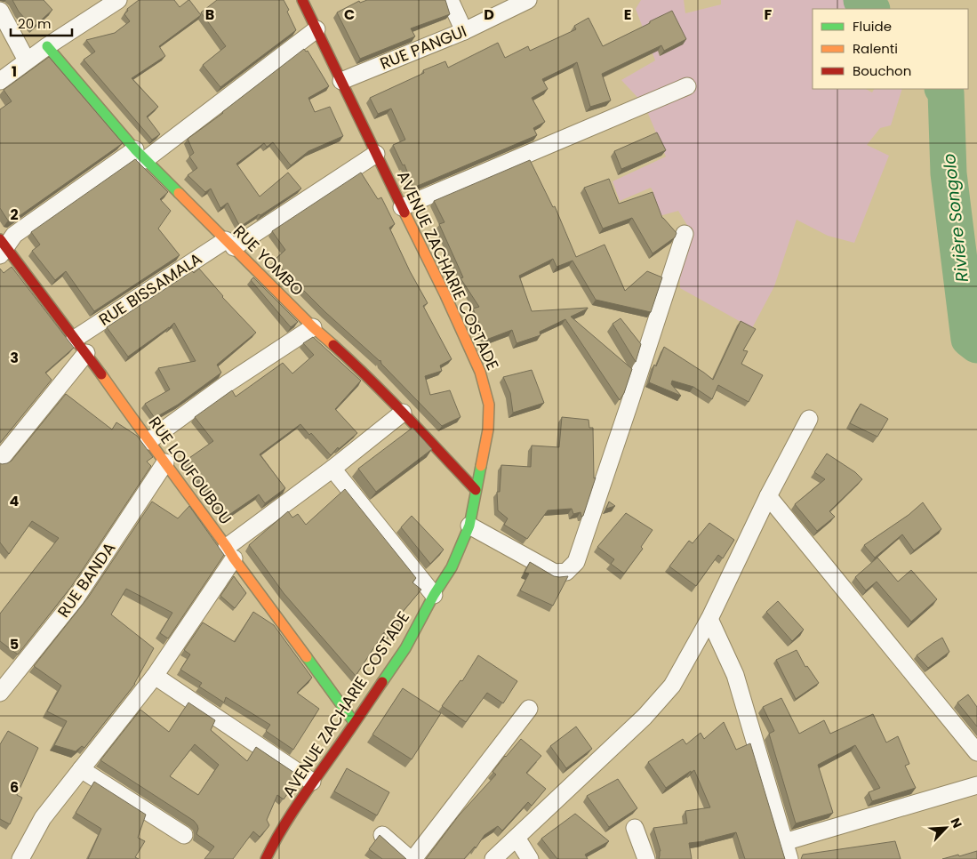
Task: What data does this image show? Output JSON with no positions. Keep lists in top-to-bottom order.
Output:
{
  "streets": {
    "street": [
      "RUE PANGUI",
      "RUE YOMBO",
      "AVENUE ZACHARIE COSTADE",
      "RUE BISSAMALA",
      "RUE LOUFOUBOU",
      "RUE BANDA"
    ]
  },
  "crossings": [
    ["RUE PANGUI", "AVENUE ZACHARIE COSTADE"],
    ["RUE YOMBO", "AVENUE ZACHARIE COSTADE"],
    ["RUE YOMBO", "RUE BISSAMALA"],
    ["AVENUE ZACHARIE COSTADE", "RUE BISSAMALA"],
    ["AVENUE ZACHARIE COSTADE", "RUE LOUFOUBOU"],
    ["RUE BISSAMALA", "RUE LOUFOUBOU"],
    ["RUE LOUFOUBOU", "RUE BANDA"]
  ],
  "water": ["Rivière Songolo"],
  "legend": ["Fluide", "Ralenti", "Bouchon"],
  "scale_bar": "20 m",
  "north": "top right",
  "grid": {
    "columns": [
      "B",
      "C",
      "D",
      "E",
      "F"
    ],
    "rows": [
      "1",
      "2",
      "3",
      "4",
      "5",
      "6"
    ]
  }
}
